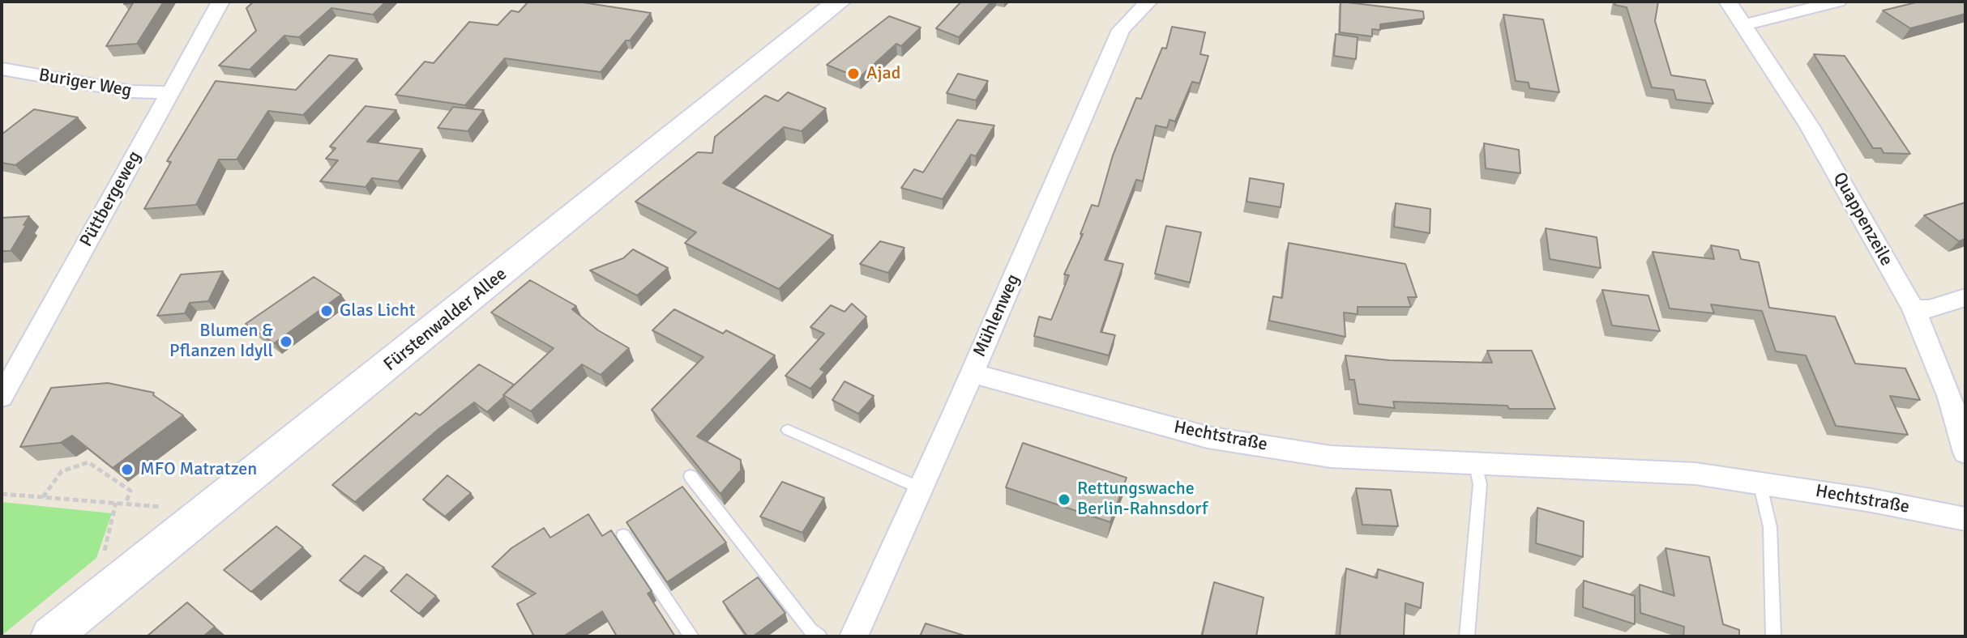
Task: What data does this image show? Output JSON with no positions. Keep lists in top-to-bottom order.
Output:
{
  "streets": {
    "main road": ["Fürstenwalder Allee"],
    "street": [
      "Buriger Weg",
      "Püttbergeweg",
      "Quappenzeile",
      "Mühlenweg",
      "Hechtstraße"
    ]
  },
  "crossings": [
    ["Buriger Weg", "Püttbergeweg"],
    ["Mühlenweg", "Hechtstraße"]
  ],
  "places": [
    "Ajad",
    "Glas Licht",
    "Blumen & Pflanzen Idyll",
    "MFO Matratzen",
    "Rettungswache Berlin-Rahnsdorf"
  ]
}
